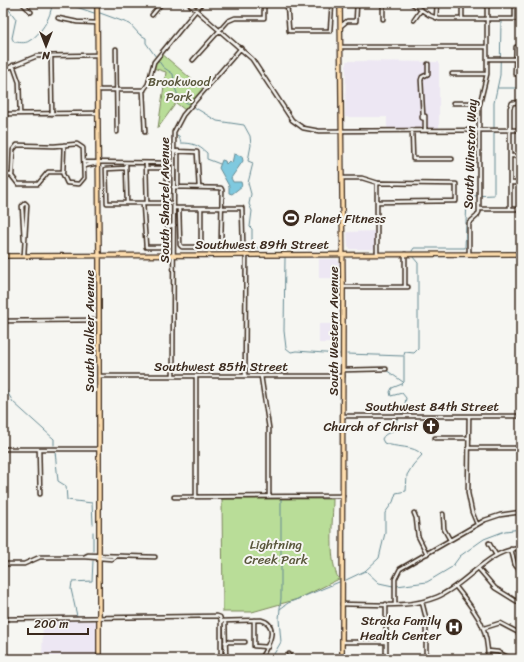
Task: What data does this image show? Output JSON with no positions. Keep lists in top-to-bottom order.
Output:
{
  "streets": {
    "main road": ["Southwest 89th Street", "South Walker Avenue", "South Western Avenue"],
    "street": [
      "South Winston Way",
      "South Shartel Avenue",
      "Southwest 85th Street",
      "Southwest 84th Street"
    ]
  },
  "crossings": [
    ["South Winston Way", "Southwest 89th Street"],
    ["South Shartel Avenue", "Southwest 89th Street"],
    ["South Shartel Avenue", "Southwest 85th Street"],
    ["Southwest 89th Street", "South Walker Avenue"],
    ["Southwest 89th Street", "South Western Avenue"],
    ["South Walker Avenue", "Southwest 85th Street"],
    ["South Western Avenue", "Southwest 85th Street"],
    ["South Western Avenue", "Southwest 84th Street"]
  ],
  "parks": ["Brookwood Park", "Lightning Creek Park"],
  "places": {
    "sports": ["Planet Fitness"],
    "church": ["Church of Christ"],
    "hospital": ["Straka Family Health Center"]
  },
  "scale_bar": "200 m",
  "north": "bottom"
}
